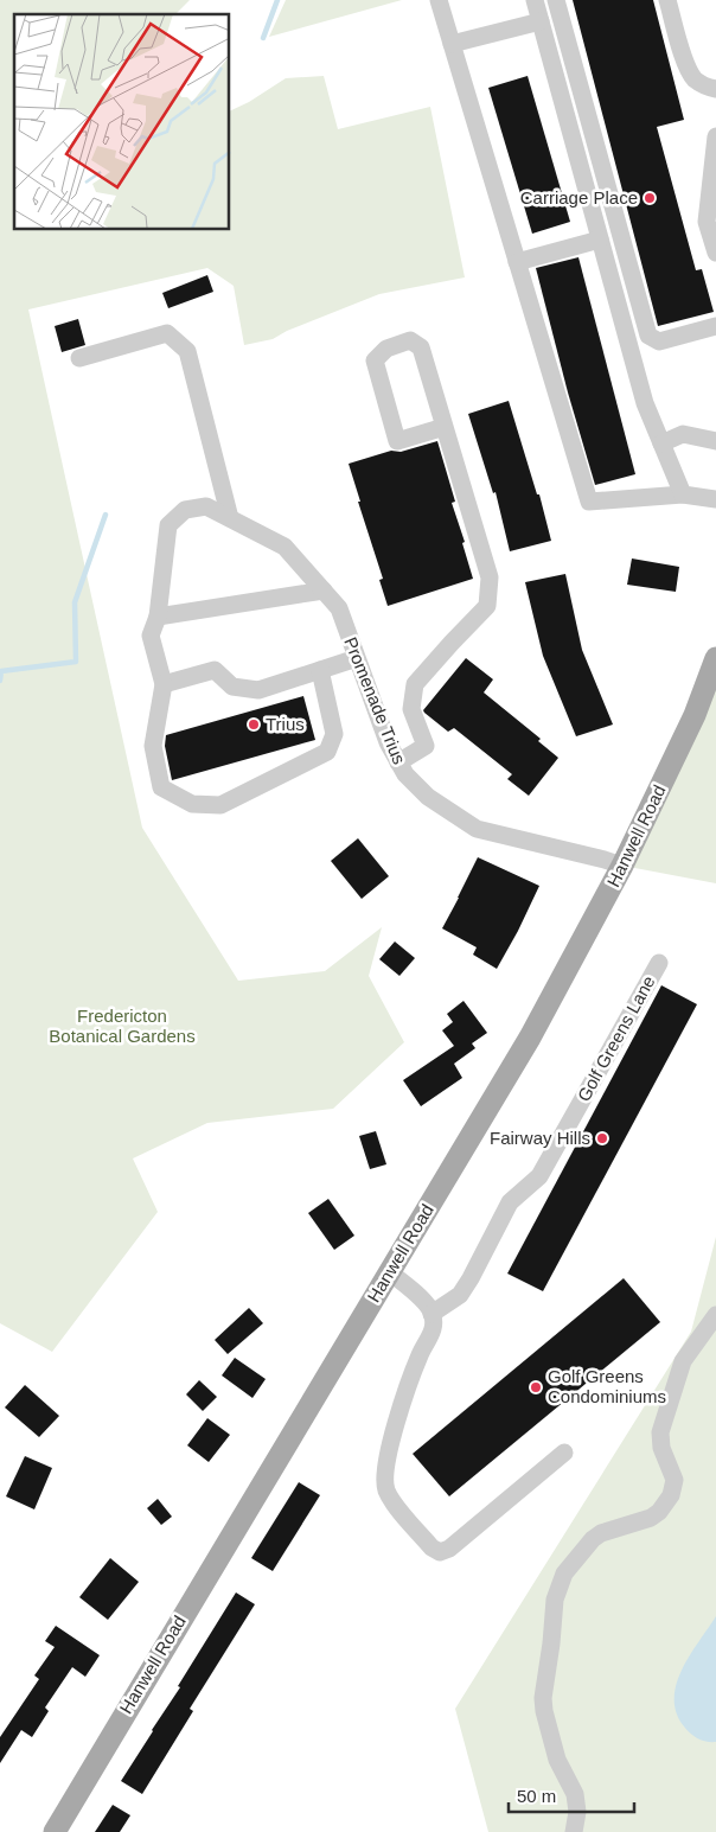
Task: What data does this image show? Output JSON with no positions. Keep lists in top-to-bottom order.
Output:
{
  "streets": {
    "main road": ["Hanwell Road"],
    "street": ["Promenade Trius", "Golf Greens Lane"]
  },
  "crossings": [
    ["Promenade Trius", "Hanwell Road"]
  ],
  "parks": ["Fredericton Botanical Gardens"],
  "places": [
    "Carriage Place",
    "Trius",
    "Fairway Hills",
    "Golf Greens Condominiums"
  ],
  "scale_bar": "50 m"
}
